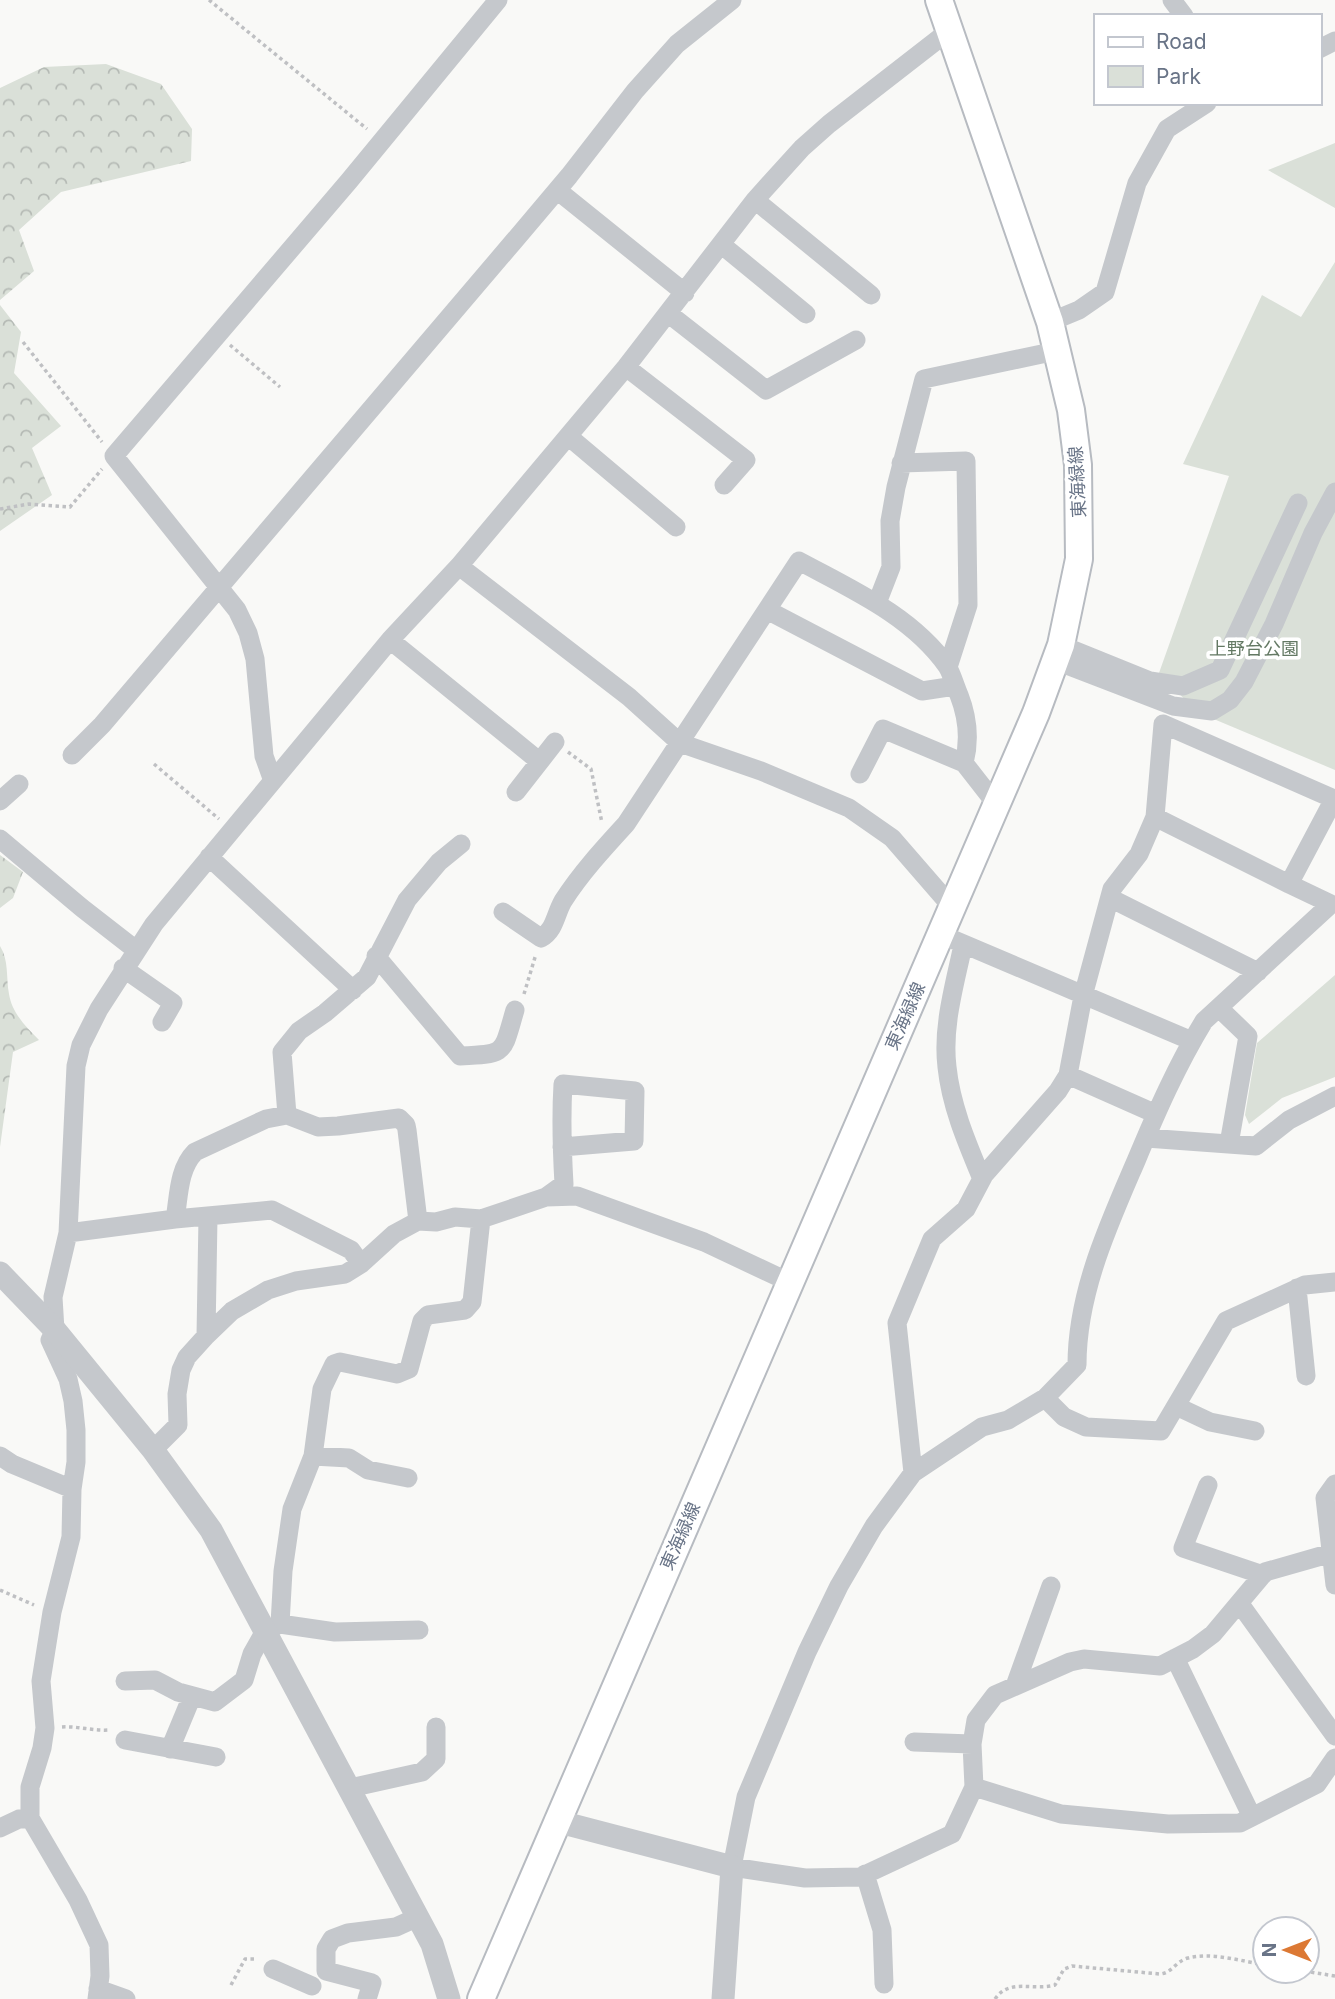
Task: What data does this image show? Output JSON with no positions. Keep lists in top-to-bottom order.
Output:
{
  "streets": {
    "main road": ["東海緑線"]
  },
  "parks": ["上野台公園"],
  "legend": ["Road", "Park"],
  "north": "left"
}
